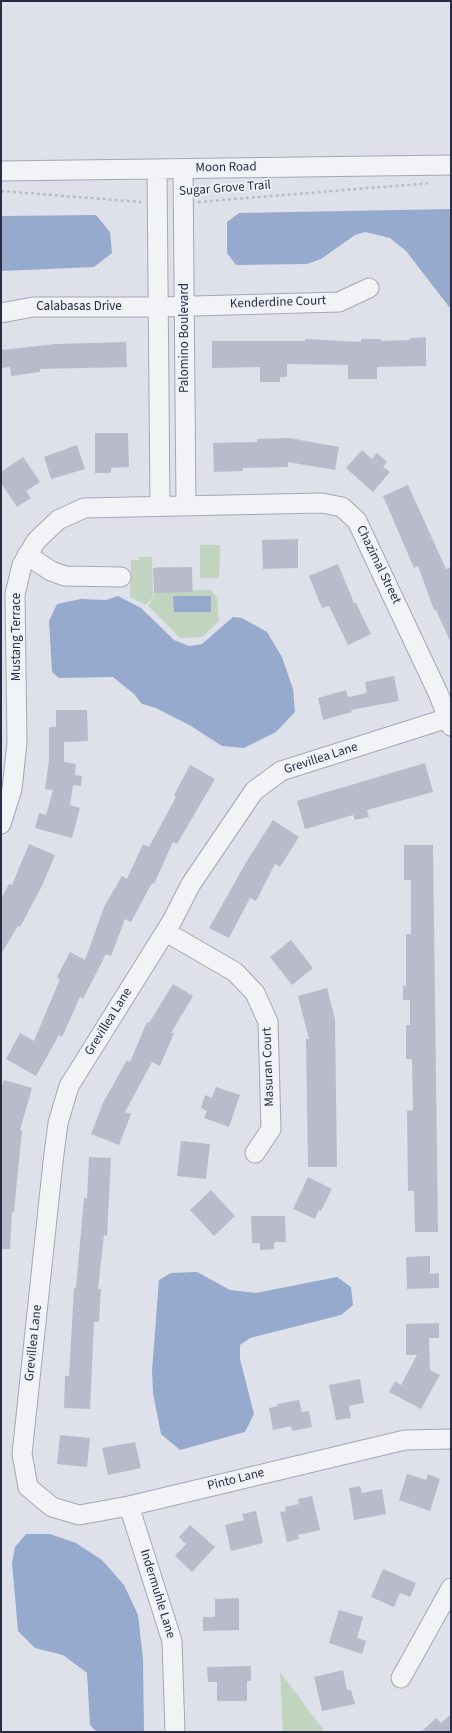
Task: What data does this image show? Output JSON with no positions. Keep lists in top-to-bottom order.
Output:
{
  "streets": {
    "street": [
      "Moon Road",
      "Kenderdine Court",
      "Calabasas Drive",
      "Palomino Boulevard",
      "Chazimal Street",
      "Mustang Terrace",
      "Grevillea Lane",
      "Masuran Court",
      "Pinto Lane",
      "Indermuhle Lane"
    ],
    "path": ["Sugar Grove Trail"]
  },
  "crossings": [
    ["Moon Road", "Palomino Boulevard"],
    ["Sugar Grove Trail", "Palomino Boulevard"],
    ["Kenderdine Court", "Calabasas Drive"],
    ["Kenderdine Court", "Palomino Boulevard"],
    ["Calabasas Drive", "Palomino Boulevard"],
    ["Palomino Boulevard", "Chazimal Street"],
    ["Palomino Boulevard", "Mustang Terrace"],
    ["Chazimal Street", "Mustang Terrace"],
    ["Chazimal Street", "Grevillea Lane"],
    ["Grevillea Lane", "Masuran Court"],
    ["Grevillea Lane", "Pinto Lane"],
    ["Pinto Lane", "Indermuhle Lane"]
  ]
}
